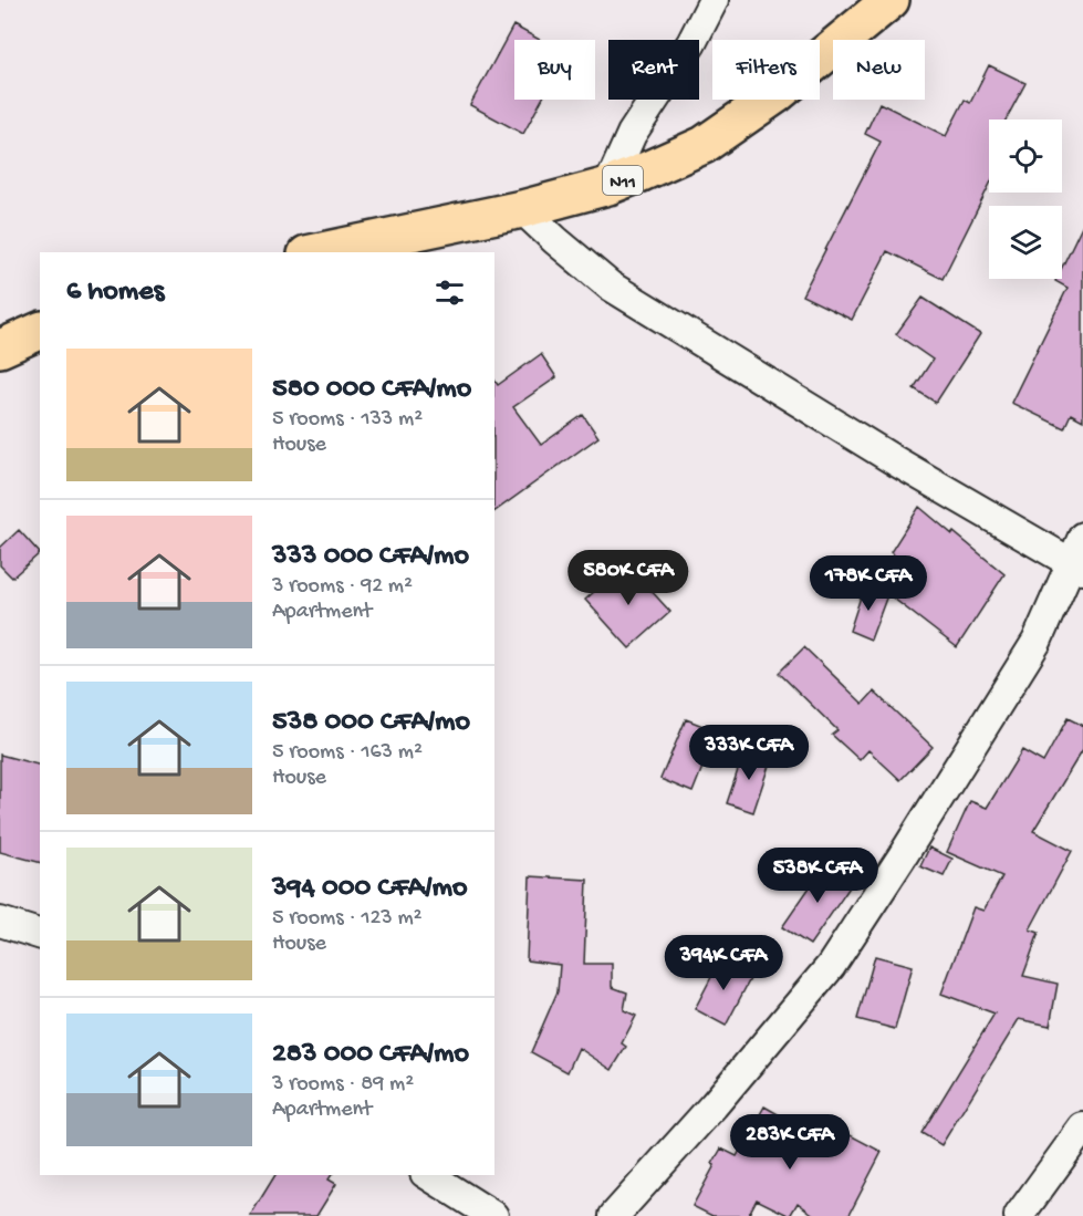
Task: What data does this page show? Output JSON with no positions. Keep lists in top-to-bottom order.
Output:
{
  "streets": {
    "highway": ["N11"]
  },
  "page": {
    "chip": [
      "Buy",
      "Rent",
      "Filters",
      "New"
    ],
    "heading": "6 homes",
    "list": [
      {
        "name": "580 000 CFA/mo",
        "note": "5 rooms · 133 m² · House"
      },
      {
        "name": "333 000 CFA/mo",
        "note": "3 rooms · 92 m² · Apartment"
      },
      {
        "name": "538 000 CFA/mo",
        "note": "5 rooms · 163 m² · House"
      },
      {
        "name": "394 000 CFA/mo",
        "note": "5 rooms · 123 m² · House"
      },
      {
        "name": "283 000 CFA/mo",
        "note": "3 rooms · 89 m² · Apartment"
      }
    ],
    "price": [
      "580K CFA",
      "178K CFA",
      "333K CFA",
      "538K CFA",
      "394K CFA",
      "283K CFA"
    ]
  }
}
